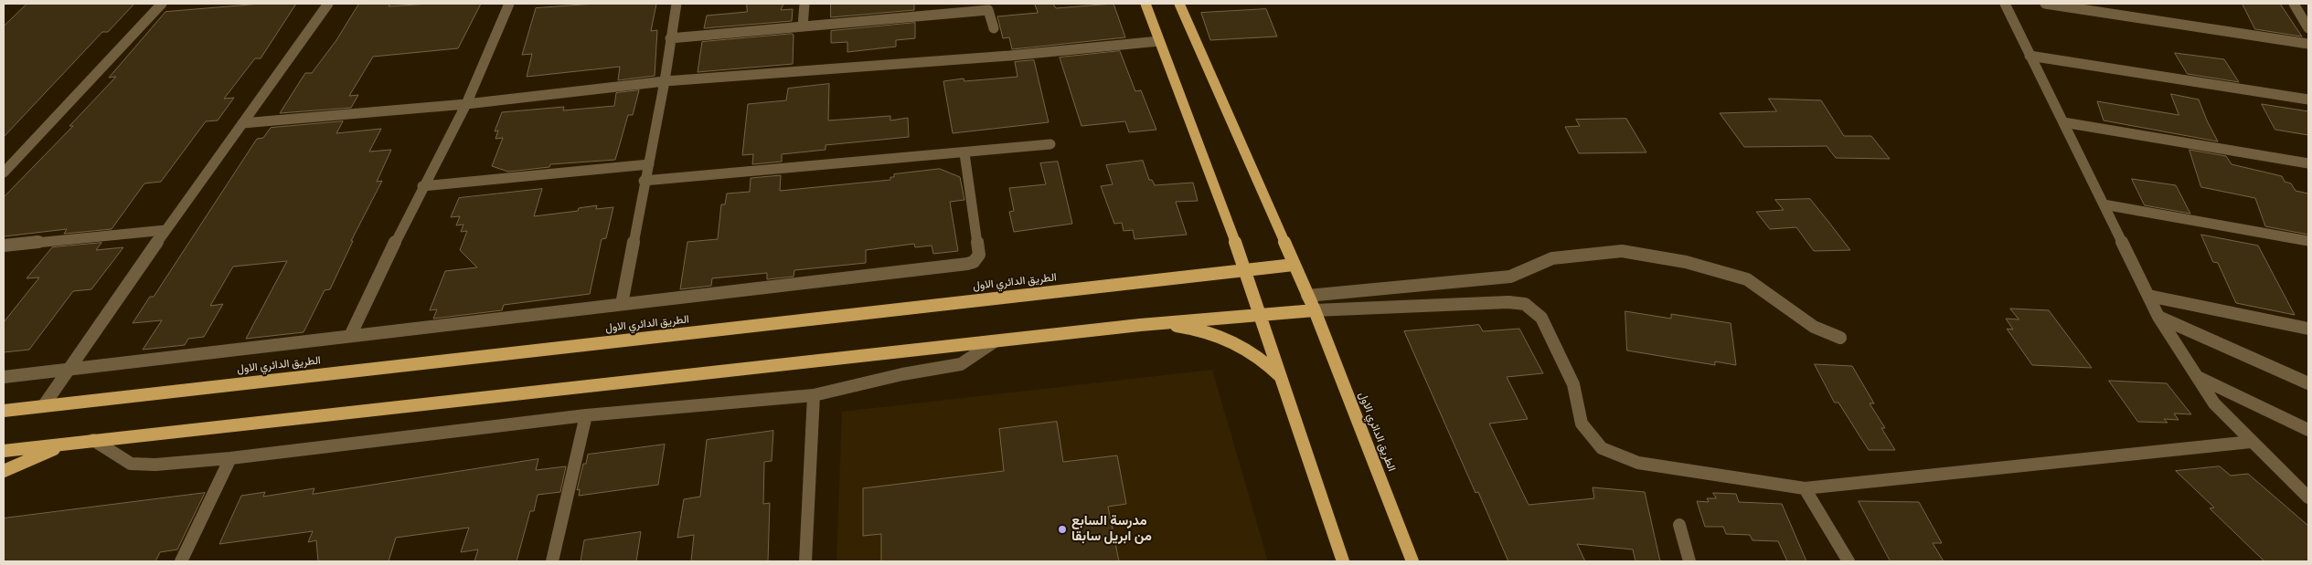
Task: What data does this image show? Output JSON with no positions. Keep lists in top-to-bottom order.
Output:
{
  "streets": {
    "main road": ["الطريق الدائري الاول"]
  },
  "places": ["مدرسة السابع من ابريل سابقا"]
}
